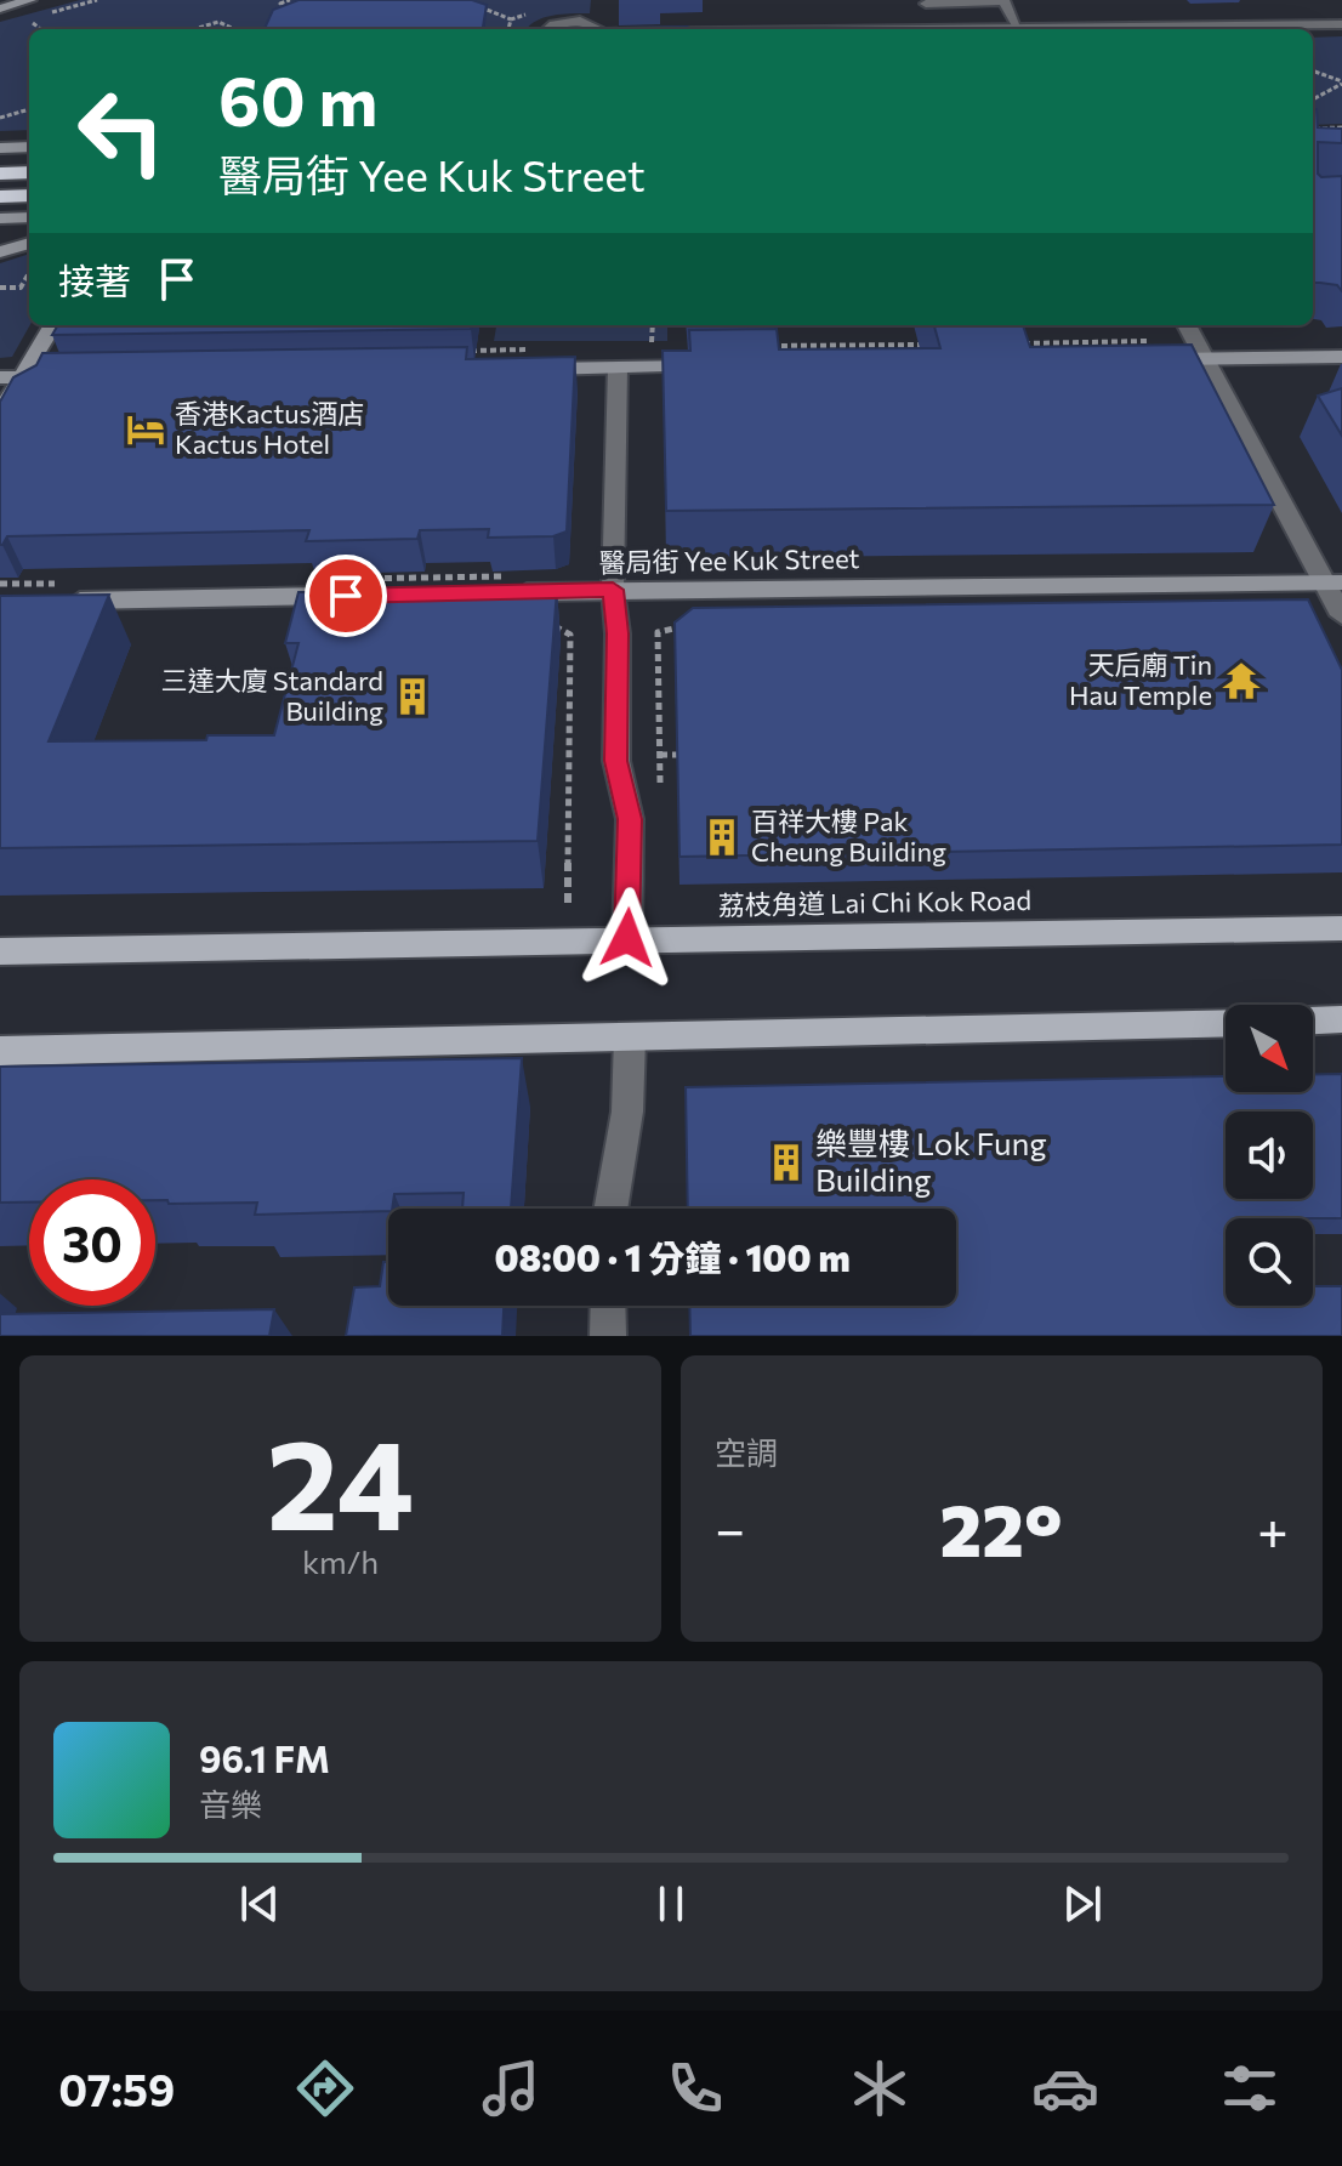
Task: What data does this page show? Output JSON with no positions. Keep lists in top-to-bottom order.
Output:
{
  "streets": {
    "main road": ["荔枝角道 Lai Chi Kok Road"],
    "street": ["醫局街 Yee Kuk Street"]
  },
  "places": {
    "hotel": ["香港Kactus酒店 Kactus Hotel"],
    "temple": ["天后廟 Tin Hau Temple"],
    "building": ["三達大廈 Standard Building", "百祥大樓 Pak Cheung Building", "樂豐樓 Lok Fung Building"]
  },
  "north": "bottom right",
  "page": {
    "turn": ["60 m", "醫局街 Yee Kuk Street"],
    "then": "接著",
    "limit": "30",
    "trip": "08:00 · 1 分鐘 · 100 m",
    "tile": [
      ["24", "km/h"],
      "空調"
    ],
    "heat": ["−", "22°", "+"],
    "song": ["96.1 FM", "音樂"],
    "tabs": "07:59"
  }
}
